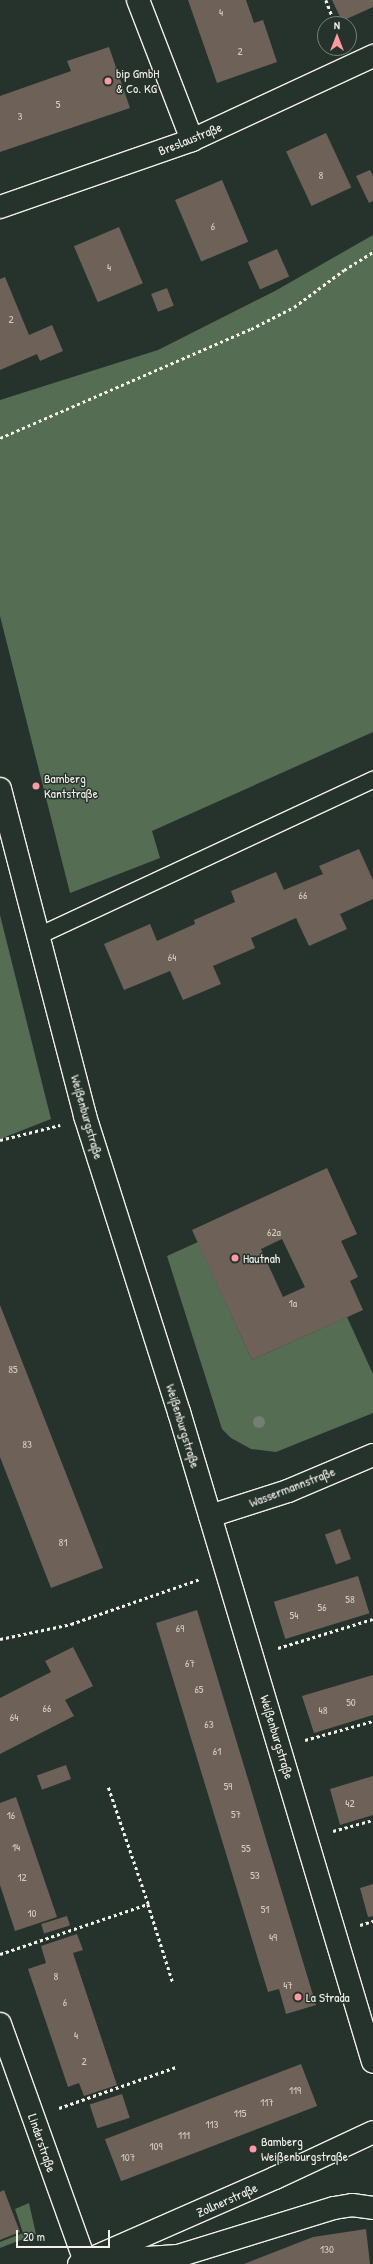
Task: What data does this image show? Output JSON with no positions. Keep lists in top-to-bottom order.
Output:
{
  "streets": {
    "street": [
      "Breslaustraße",
      "Weißenburgstraße",
      "Wassermannstraße",
      "Linderstraße",
      "Zollnerstraße"
    ]
  },
  "crossings": [
    ["Weißenburgstraße", "Wassermannstraße"],
    ["Linderstraße", "Zollnerstraße"]
  ],
  "places": [
    "bip GmbH & Co. KG",
    "Bamberg Kantstraße",
    "Hautnah",
    "La Strada",
    "Bamberg Weißenburgstraße"
  ],
  "house_numbers": [
    "4",
    "2",
    "5",
    "3",
    "8",
    "6",
    "4",
    "2",
    "66",
    "64",
    "62a",
    "1a",
    "85",
    "83",
    "81",
    "58",
    "56",
    "54",
    "69",
    "67",
    "65",
    "50",
    "66",
    "48",
    "64",
    "63",
    "61",
    "59",
    "42",
    "57",
    "16",
    "14",
    "55",
    "53",
    "12",
    "51",
    "10",
    "49",
    "8",
    "47",
    "6",
    "4",
    "2",
    "119",
    "117",
    "115",
    "113",
    "111",
    "109",
    "107",
    "130"
  ],
  "scale_bar": "20 m",
  "north": "top"
}
